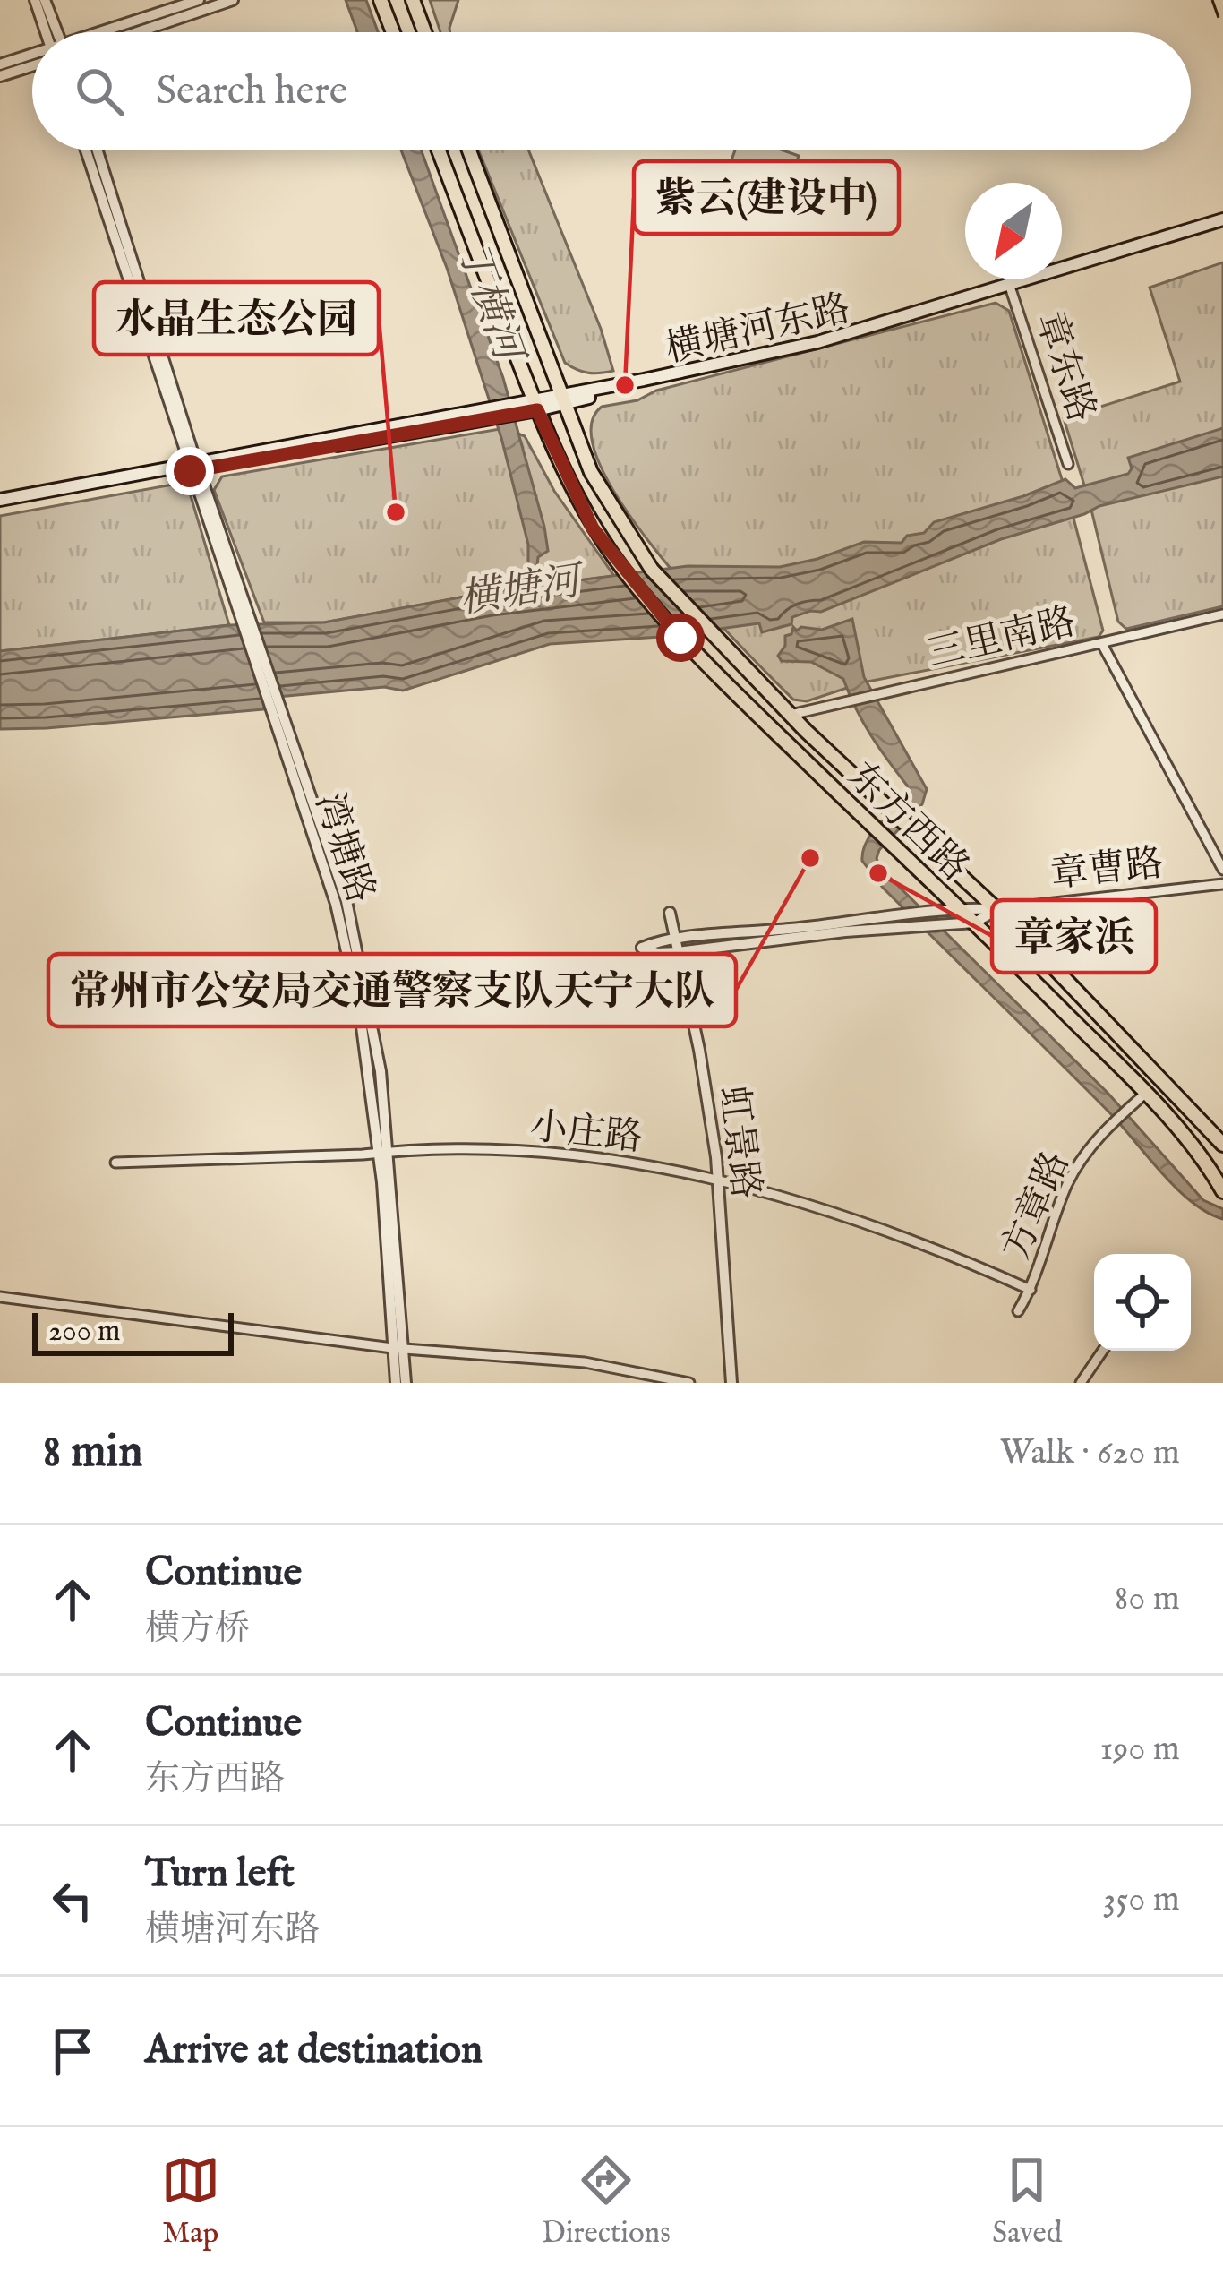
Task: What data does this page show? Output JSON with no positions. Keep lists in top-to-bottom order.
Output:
{
  "streets": {
    "main road": ["横塘河东路", "东方西路"],
    "street": [
      "章东路",
      "三里南路",
      "湾塘路",
      "章曹路",
      "小庄路",
      "虹景路",
      "方章路"
    ]
  },
  "crossings": [
    ["横塘河东路", "章东路"],
    ["横塘河东路", "东方西路"],
    ["横塘河东路", "湾塘路"],
    ["三里南路", "东方西路"],
    ["东方西路", "章曹路"],
    ["东方西路", "方章路"],
    ["湾塘路", "小庄路"],
    ["小庄路", "虹景路"],
    ["小庄路", "方章路"]
  ],
  "water": ["丁横河", "横塘河"],
  "places": [
    "紫云(建设中)",
    "水晶生态公园",
    "常州市公安局交通警察支队天宁大队",
    "章家浜"
  ],
  "scale_bar": "200 m",
  "north": "bottom left",
  "page": {
    "search": "Search here",
    "scale": "200 m",
    "heading": ["8 min", "Walk · 620 m"],
    "list": [
      ["Continue", "横方桥", "80 m"],
      ["Continue", "东方西路", "190 m"],
      ["Turn left", "横塘河东路", "350 m"],
      "Arrive at destination"
    ],
    "nav": ["Map", "Directions", "Saved"]
  }
}
